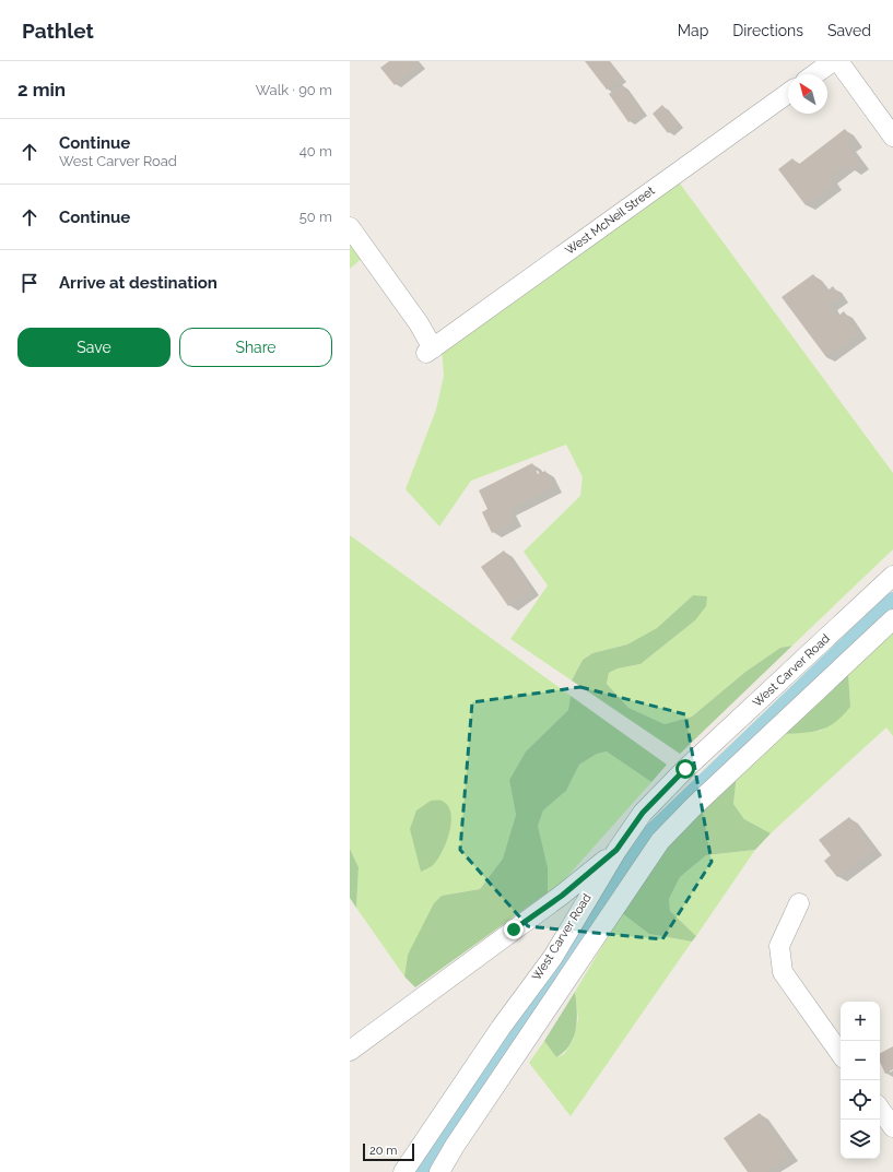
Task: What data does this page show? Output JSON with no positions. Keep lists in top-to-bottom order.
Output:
{
  "streets": {
    "street": ["West McNeil Street", "West Carver Road"]
  },
  "scale_bar": "20 m",
  "north": "top left",
  "page": {
    "header": "Pathlet",
    "nav": ["Map", "Directions", "Saved"],
    "heading": ["2 min", "Walk · 90 m"],
    "list": [
      ["Continue", "West Carver Road", "40 m"],
      ["Continue", "50 m"],
      "Arrive at destination"
    ],
    "buttons": ["Save", "Share"],
    "map_buttons": ["+", "−"],
    "scale": "20 m"
  }
}
